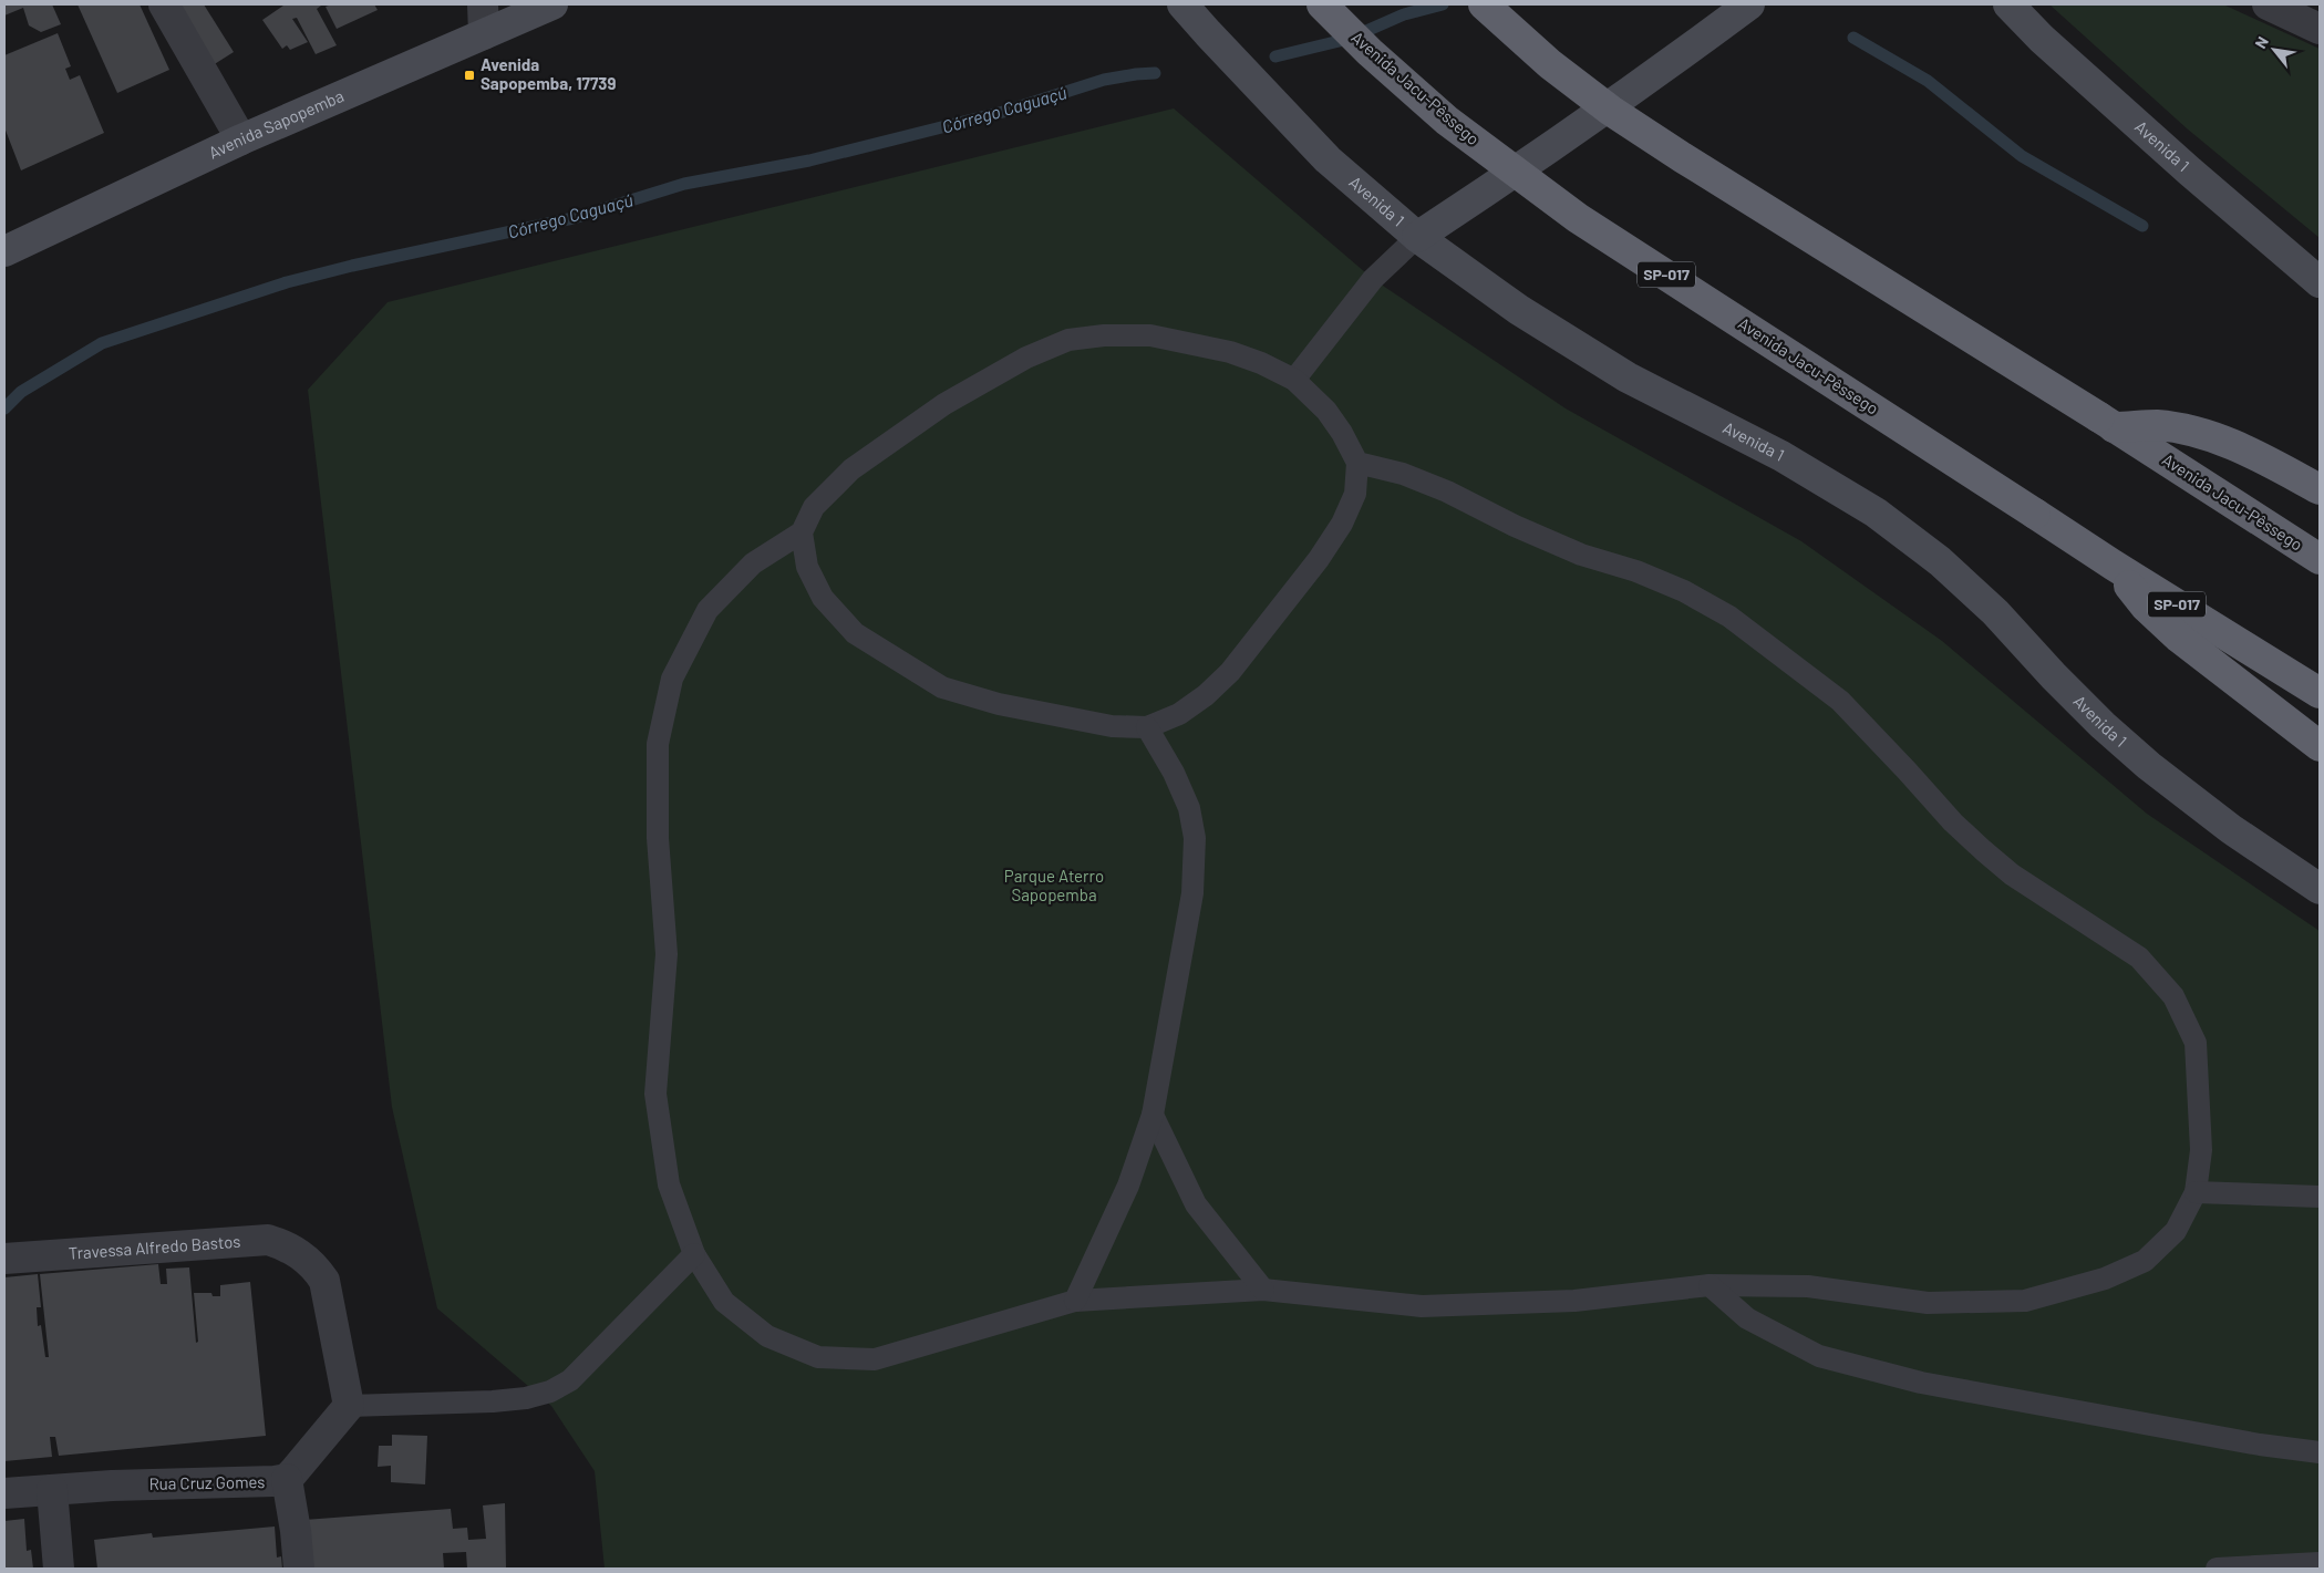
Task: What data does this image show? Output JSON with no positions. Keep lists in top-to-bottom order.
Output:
{
  "streets": {
    "highway": ["Avenida Jacu-Pêssego", "SP-017"],
    "main road": ["Avenida Sapopemba", "Avenida 1"],
    "street": ["Travessa Alfredo Bastos", "Rua Cruz Gomes"]
  },
  "crossings": [
    ["Travessa Alfredo Bastos", "Rua Cruz Gomes"]
  ],
  "water": ["Córrego Caguaçú"],
  "parks": ["Parque Aterro Sapopemba"],
  "places": {
    "transit": ["Avenida Sapopemba, 17739"]
  },
  "north": "top left"
}
